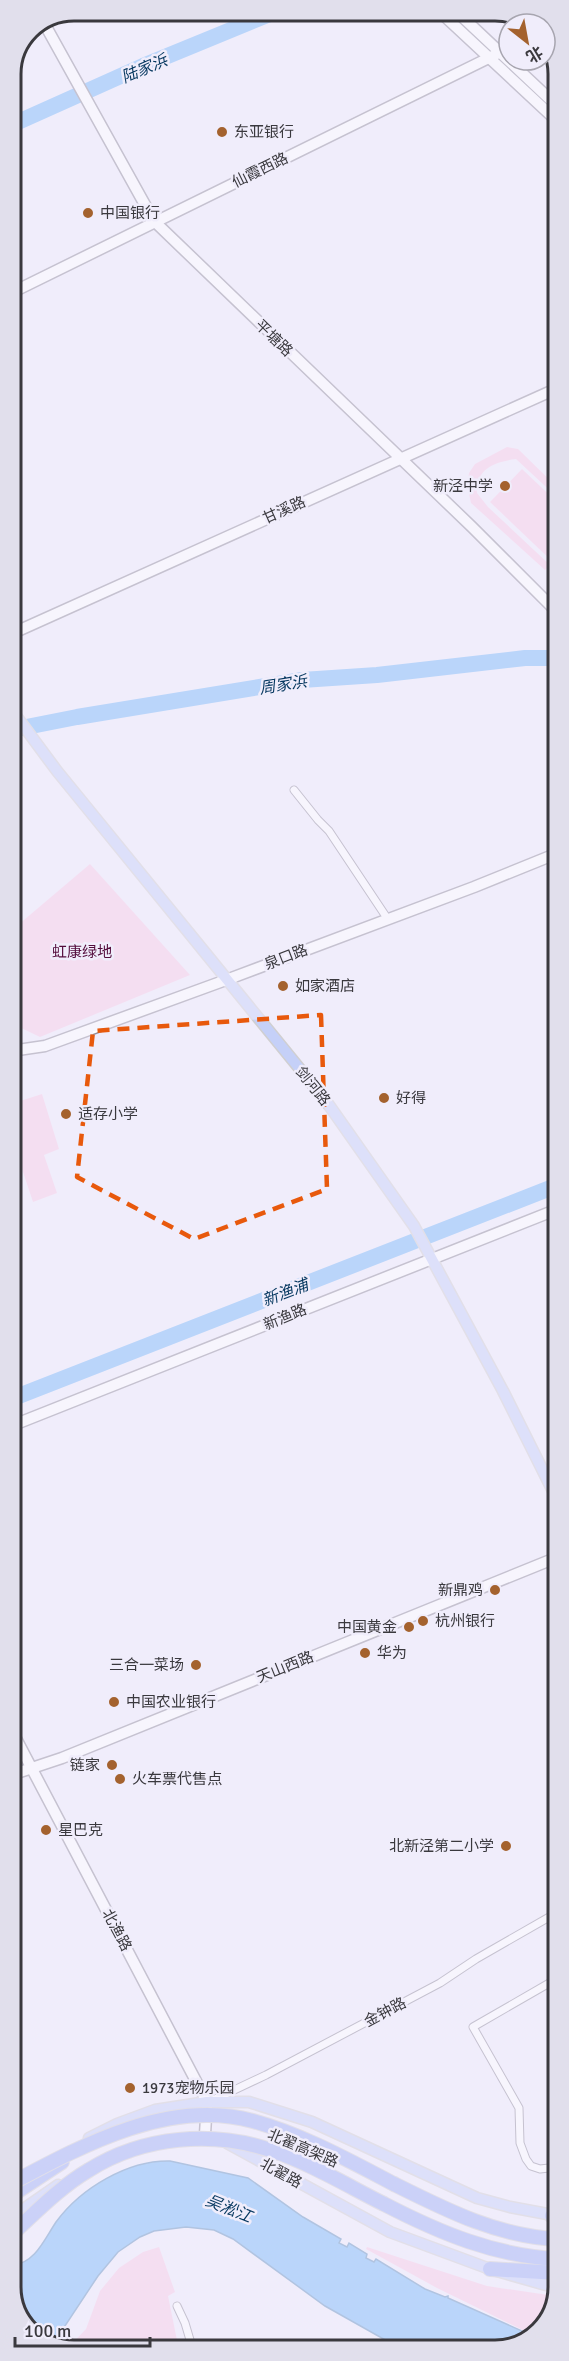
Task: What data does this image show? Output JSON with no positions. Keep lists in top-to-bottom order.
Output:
{
  "streets": {
    "highway": ["北翟高架路"],
    "main road": ["剑河路", "北翟路"],
    "street": [
      "仙霞西路",
      "平塘路",
      "甘溪路",
      "泉口路",
      "新渔路",
      "天山西路",
      "北渔路",
      "金钟路"
    ]
  },
  "crossings": [
    ["仙霞西路", "平塘路"],
    ["平塘路", "甘溪路"],
    ["泉口路", "剑河路"],
    ["剑河路", "新渔路"],
    ["天山西路", "北渔路"],
    ["北渔路", "金钟路"]
  ],
  "water": [
    "陆家浜",
    "周家浜",
    "新渔浦",
    "吴淞江"
  ],
  "parks": ["虹康绿地"],
  "places": [
    "东亚银行",
    "中国银行",
    "新泾中学",
    "如家酒店",
    "好得",
    "适存小学",
    "新鼎鸡",
    "杭州银行",
    "中国黄金",
    "华为",
    "三合一菜场",
    "中国农业银行",
    "链家",
    "火车票代售点",
    "星巴克",
    "北新泾第二小学",
    "1973宠物乐园"
  ],
  "scale_bar": "100 m",
  "north": "bottom right"
}
